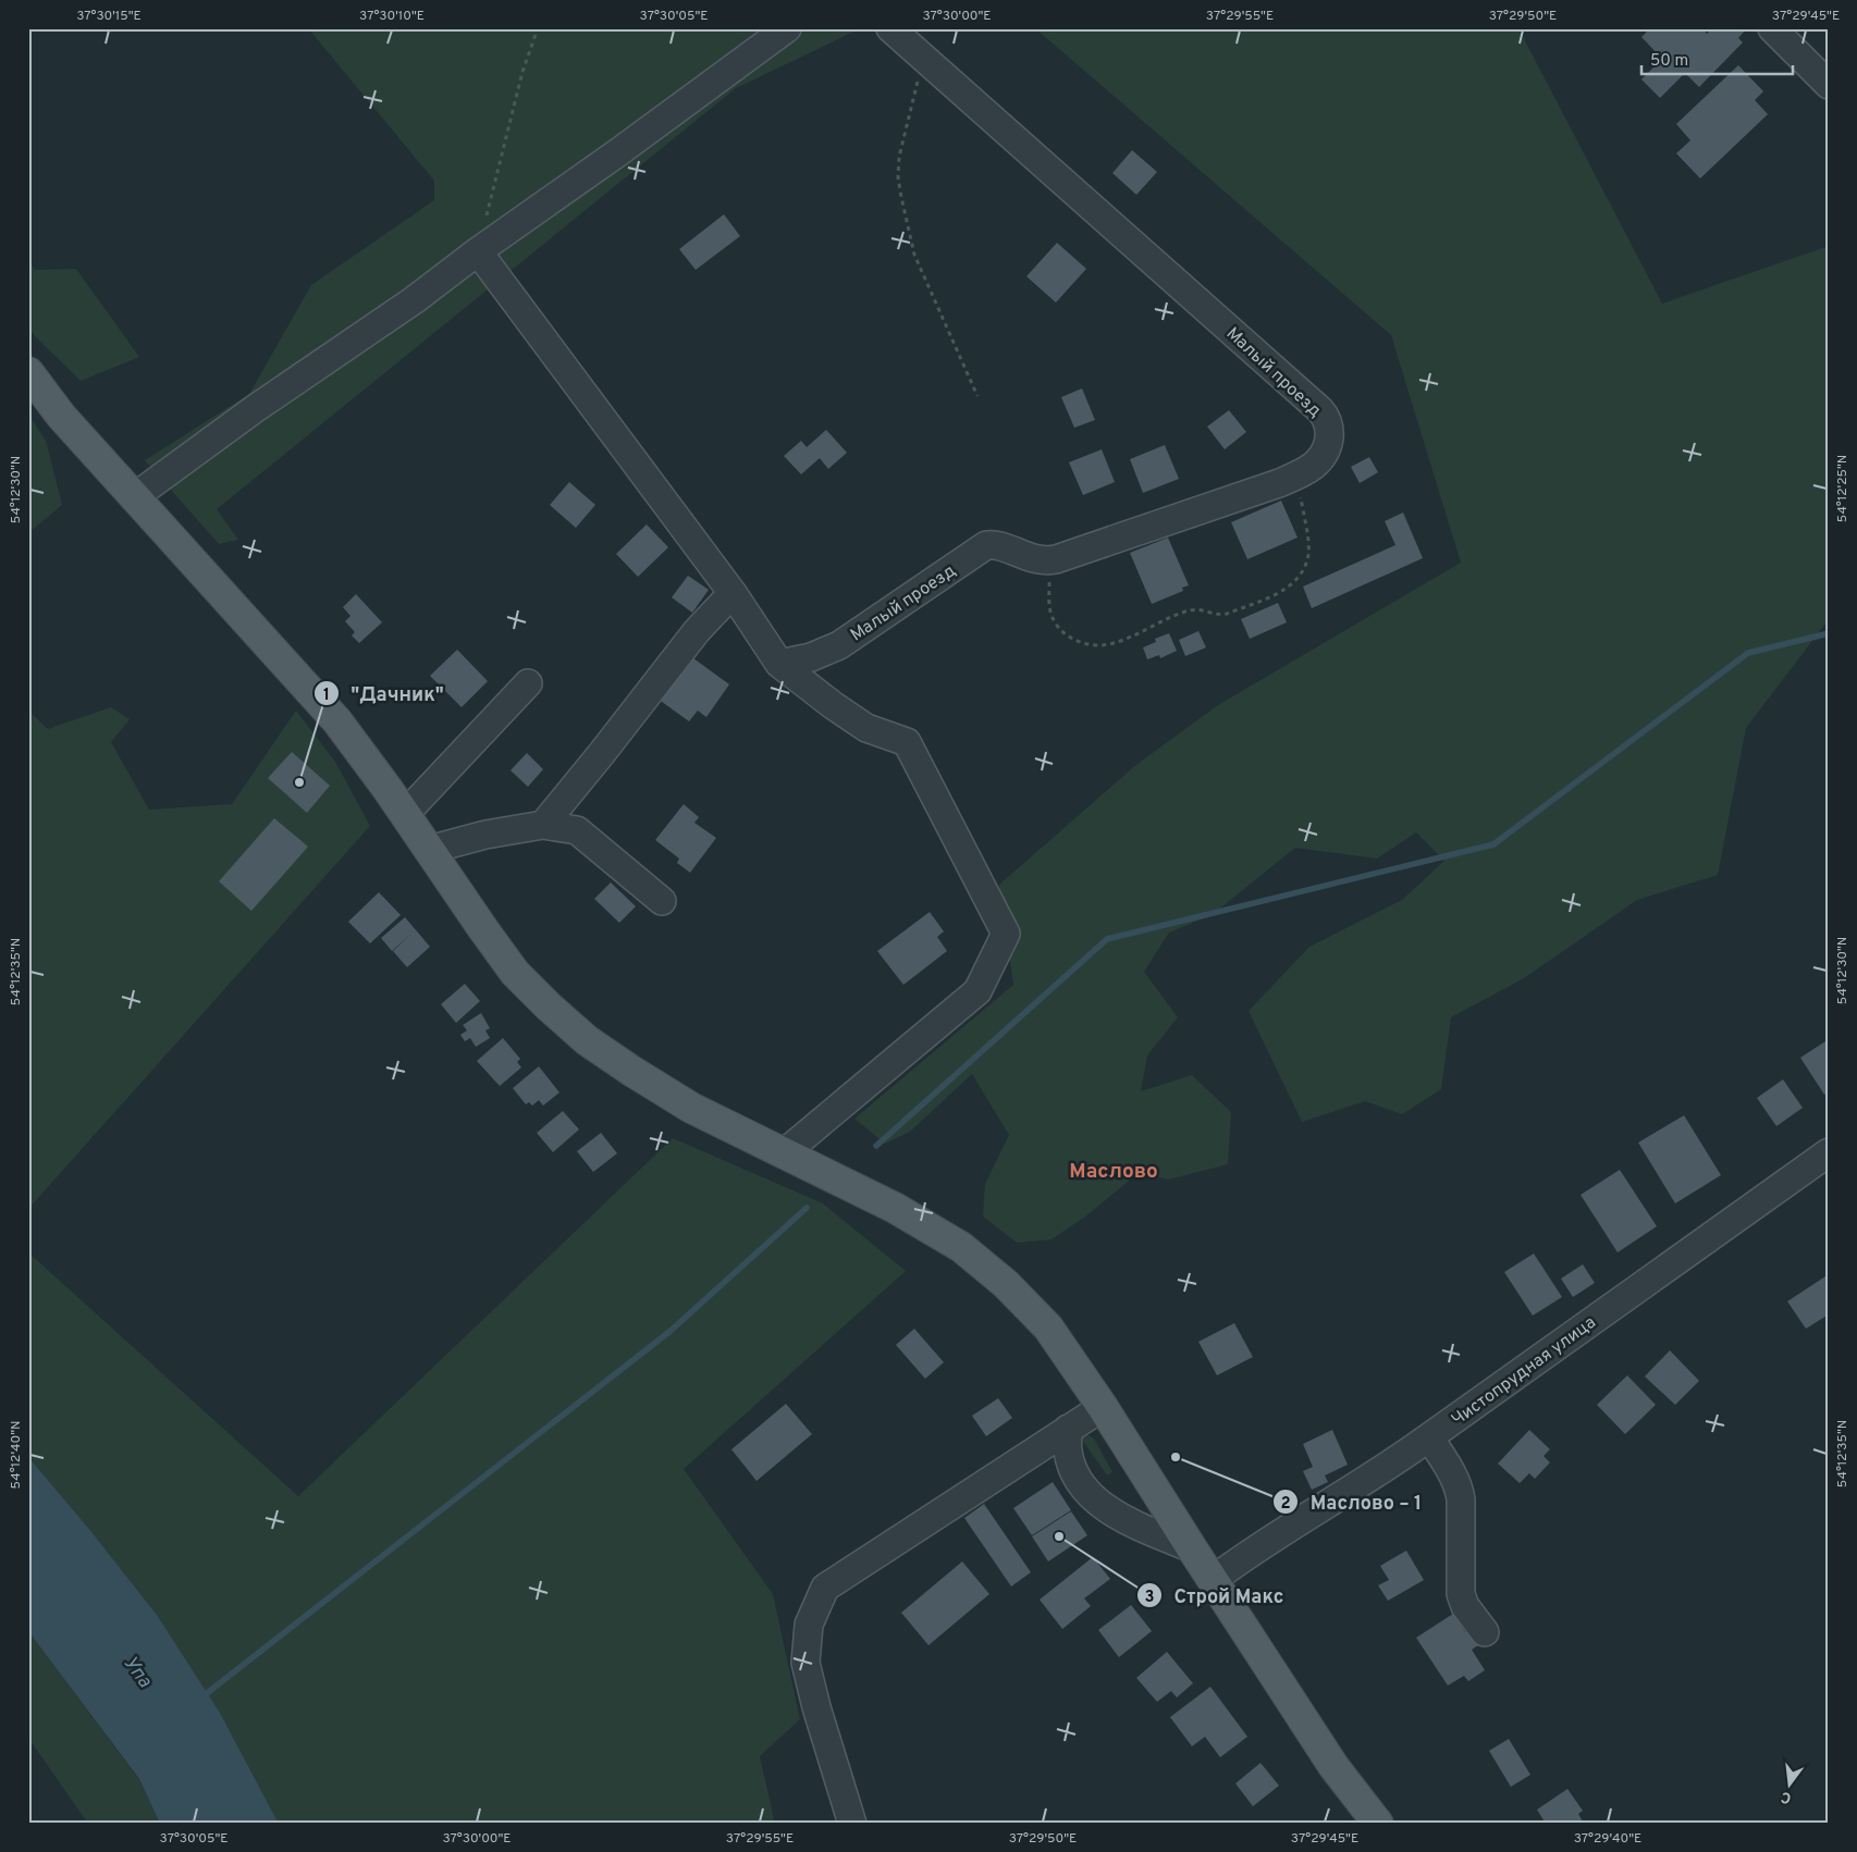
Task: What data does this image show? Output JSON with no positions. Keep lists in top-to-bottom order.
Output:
{
  "streets": {
    "street": ["Малый проезд", "Чистопрудная улица"]
  },
  "districts": ["Маслово"],
  "water": ["Упа"],
  "places": ["\"Дачник\"", "Маслово – 1", "Строй Макс"],
  "scale_bar": "50 m",
  "north": "bottom",
  "coordinates": [
    "37°30'15\"E",
    "37°30'10\"E",
    "37°30'05\"E",
    "37°30'00\"E",
    "37°29'55\"E",
    "37°29'50\"E",
    "37°29'45\"E",
    "54°12'25\"N",
    "54°12'30\"N",
    "54°12'35\"N",
    "54°12'40\"N",
    "37°29'40\"E"
  ]
}
